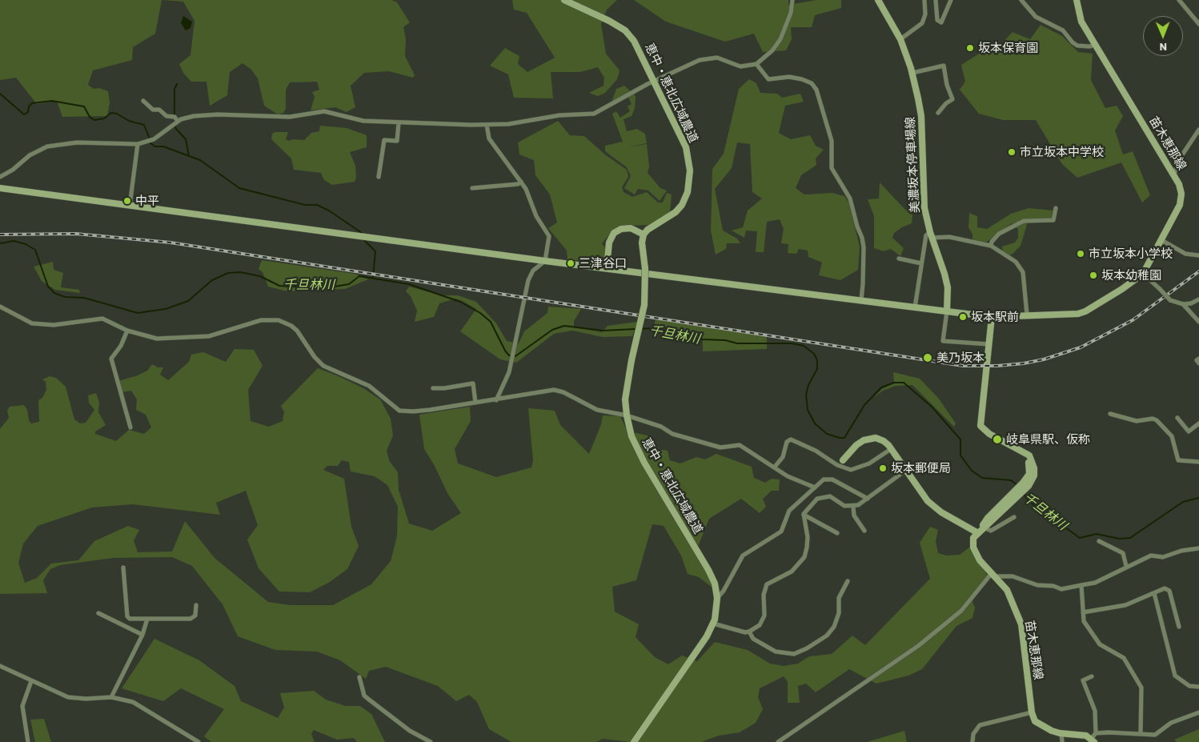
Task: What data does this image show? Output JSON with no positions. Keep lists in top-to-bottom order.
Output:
{
  "streets": {
    "street": ["恵中・恵北広域農道", "苗木恵那線", "美濃坂本停車場線"]
  },
  "water": ["千旦林川"],
  "places": [
    "坂本保育園",
    "市立坂本中学校",
    "中平",
    "市立坂本小学校",
    "三津谷口",
    "坂本幼稚園",
    "坂本駅前",
    "美乃坂本",
    "岐阜県駅、仮称",
    "坂本郵便局"
  ],
  "north": "bottom"
}
